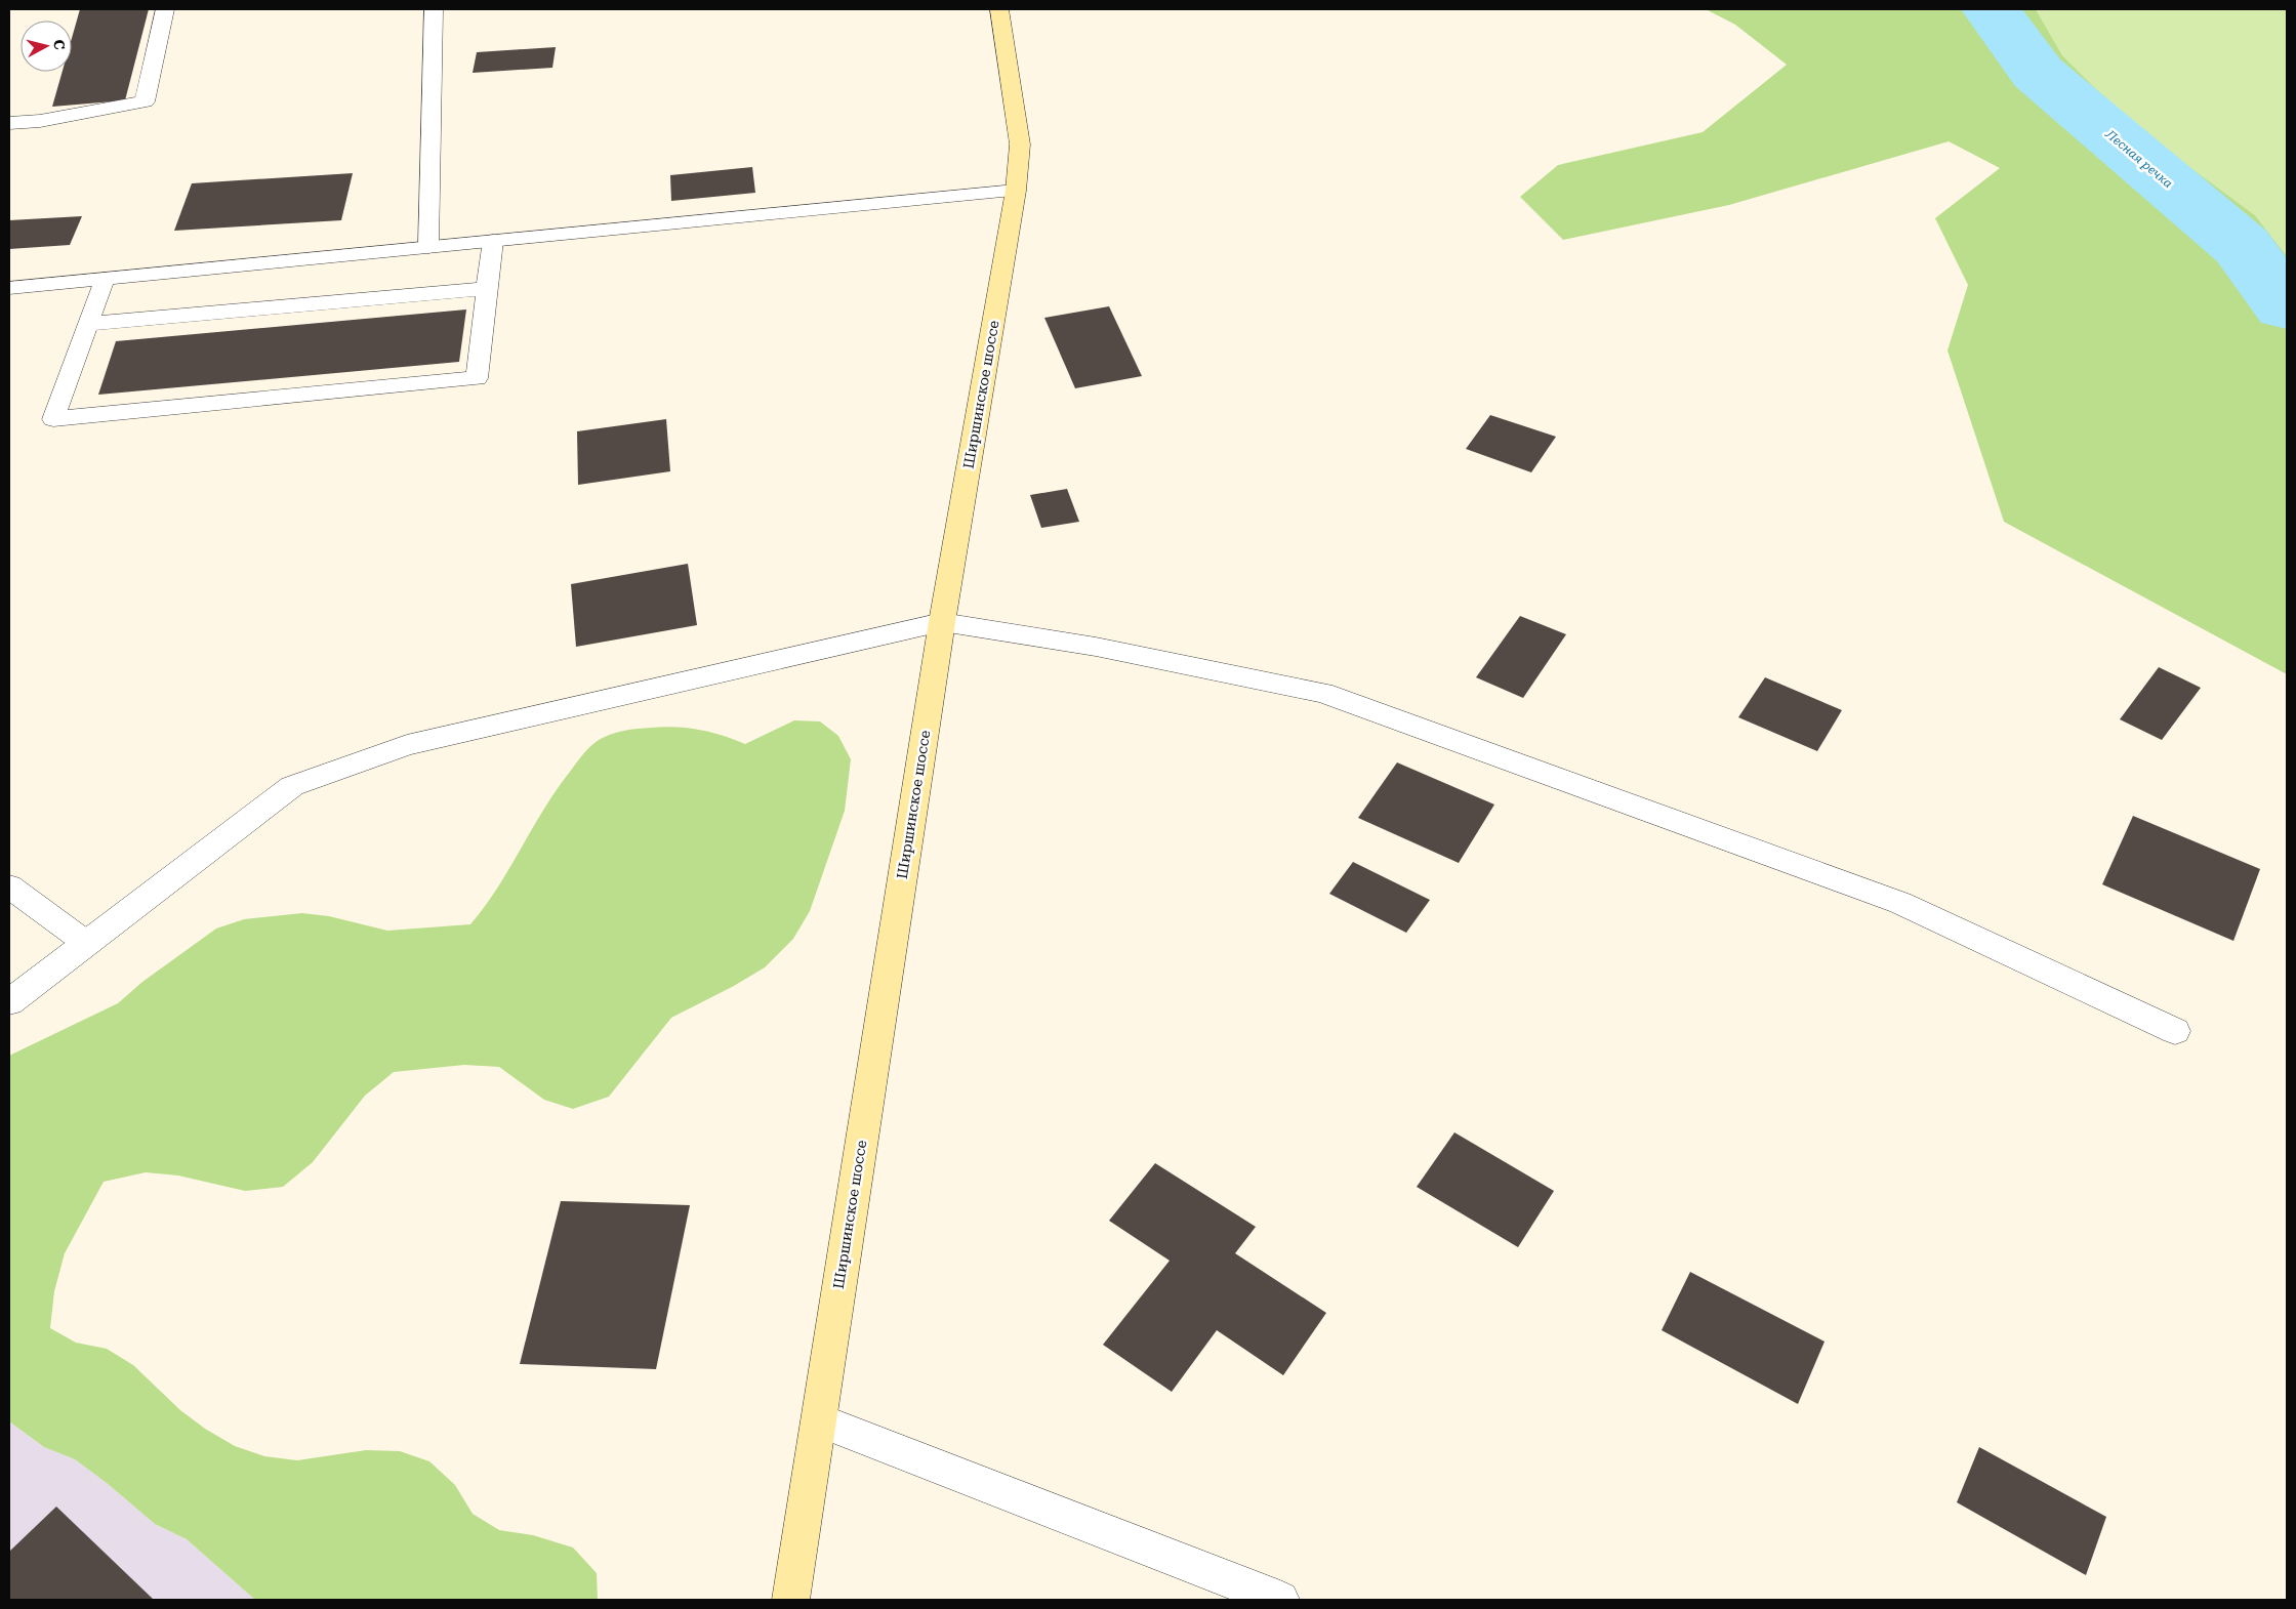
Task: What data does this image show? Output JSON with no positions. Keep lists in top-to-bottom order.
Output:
{
  "streets": {
    "main road": ["Ширшинское шоссе"]
  },
  "water": ["Лесная речка"],
  "north": "right"
}
